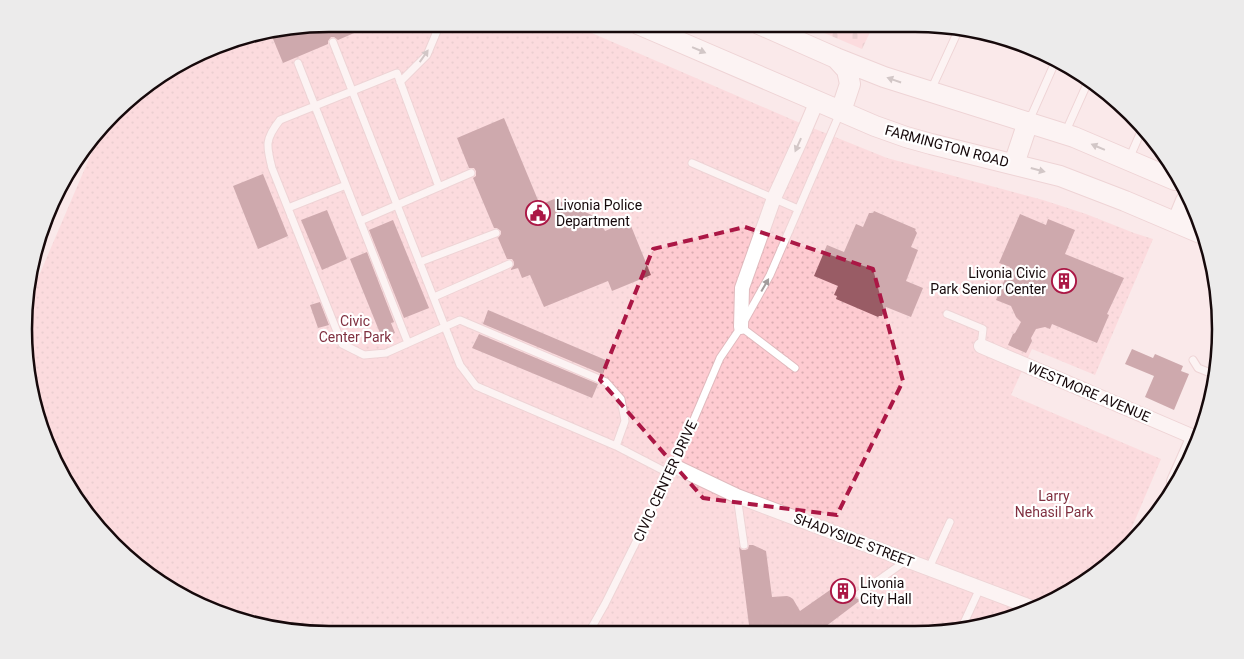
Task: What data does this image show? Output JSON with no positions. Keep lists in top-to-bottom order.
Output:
{
  "streets": {
    "main road": ["FARMINGTON ROAD"],
    "street": ["WESTMORE AVENUE", "SHADYSIDE STREET"],
    "lane": ["CIVIC CENTER DRIVE"]
  },
  "crossings": [
    ["FARMINGTON ROAD", "CIVIC CENTER DRIVE"],
    ["CIVIC CENTER DRIVE", "SHADYSIDE STREET"]
  ],
  "parks": ["Civic Center Park", "Larry Nehasil Park"],
  "places": {
    "public building": ["Livonia Police Department"],
    "building": ["Livonia Civic Park Senior Center", "Livonia City Hall"]
  }
}
